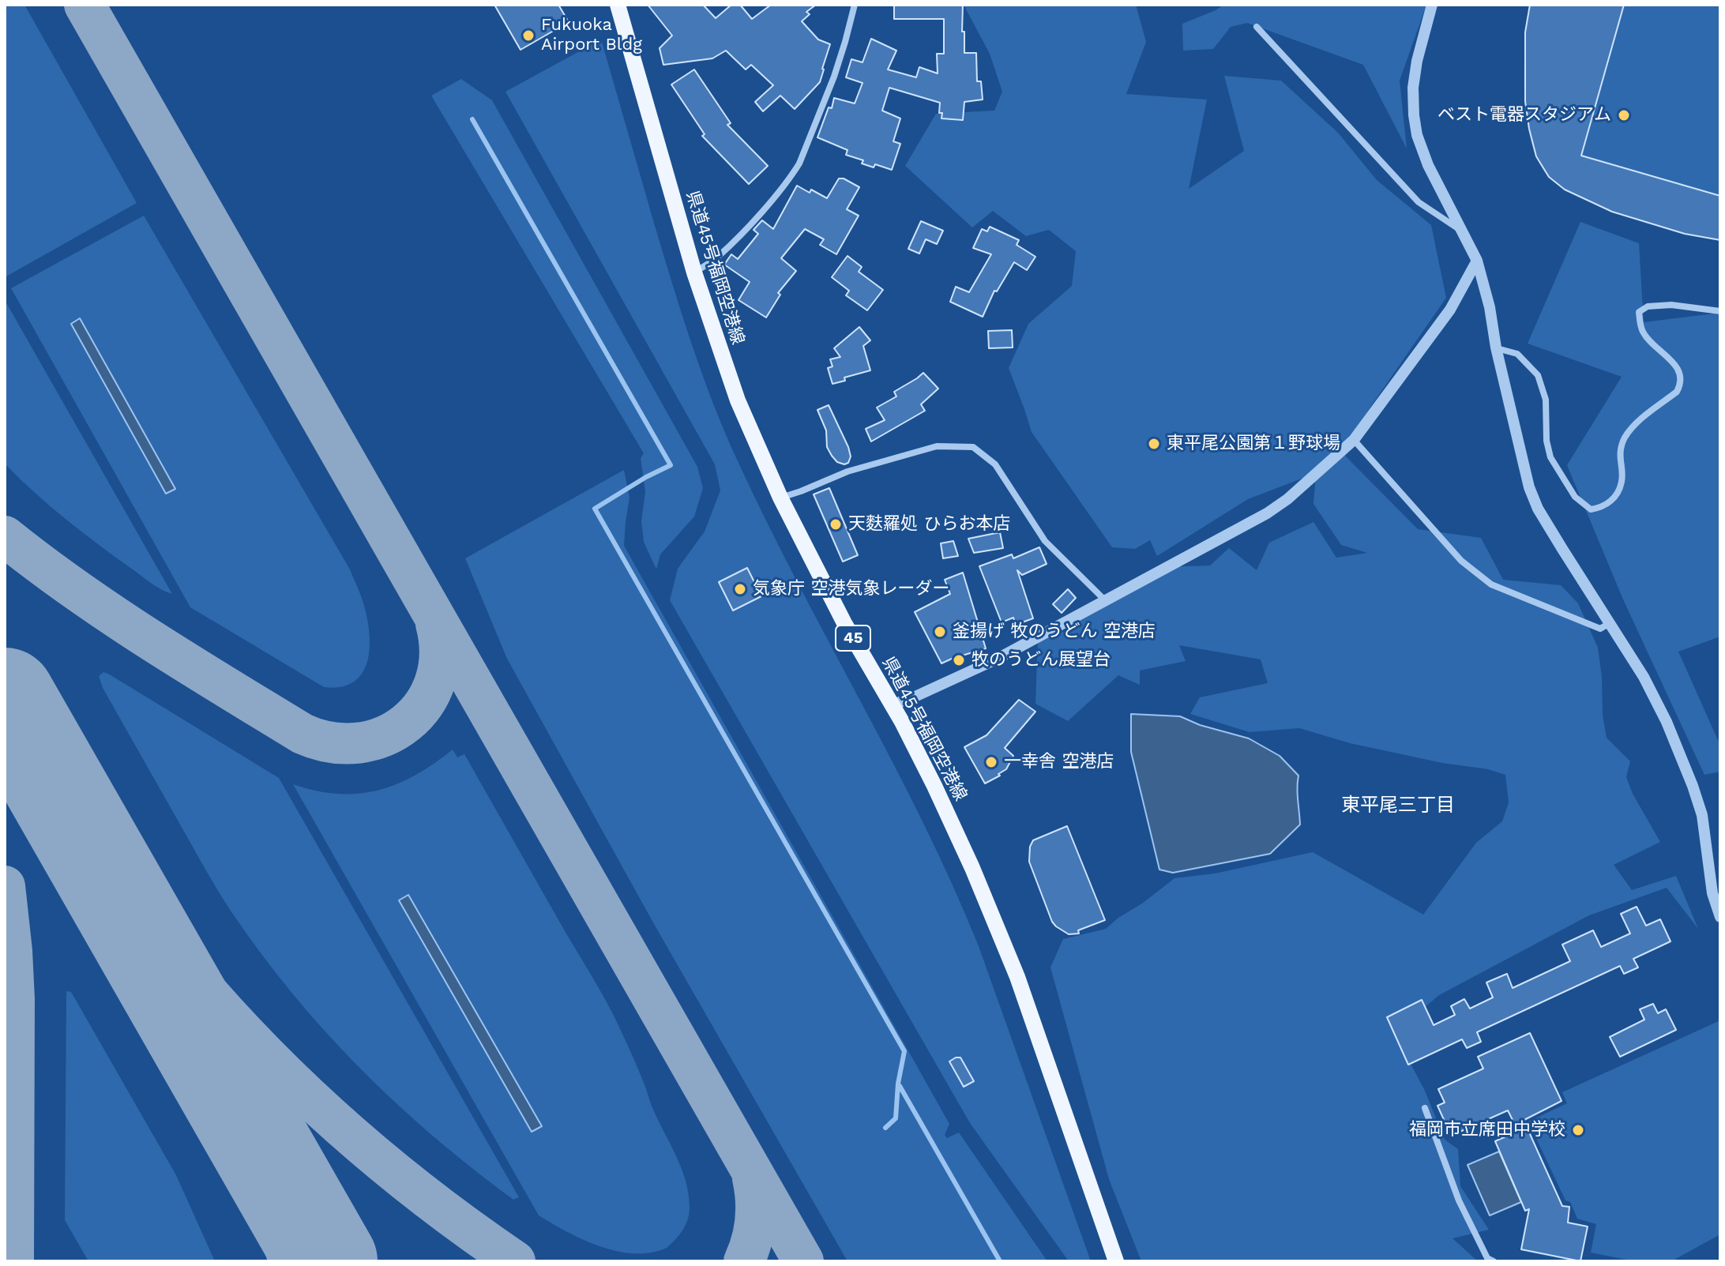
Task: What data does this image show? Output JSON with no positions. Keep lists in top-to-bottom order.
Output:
{
  "streets": {
    "main road": ["県道45号福岡空港線", "45"]
  },
  "districts": ["東平尾三丁目"],
  "places": [
    "Fukuoka Airport Bldg",
    "ベスト電器スタジアム",
    "東平尾公園第１野球場",
    "天麩羅処 ひらお本店",
    "気象庁 空港気象レーダー",
    "釜揚げ 牧のうどん 空港店",
    "牧のうどん展望台",
    "一幸舎 空港店",
    "福岡市立席田中学校"
  ]
}
